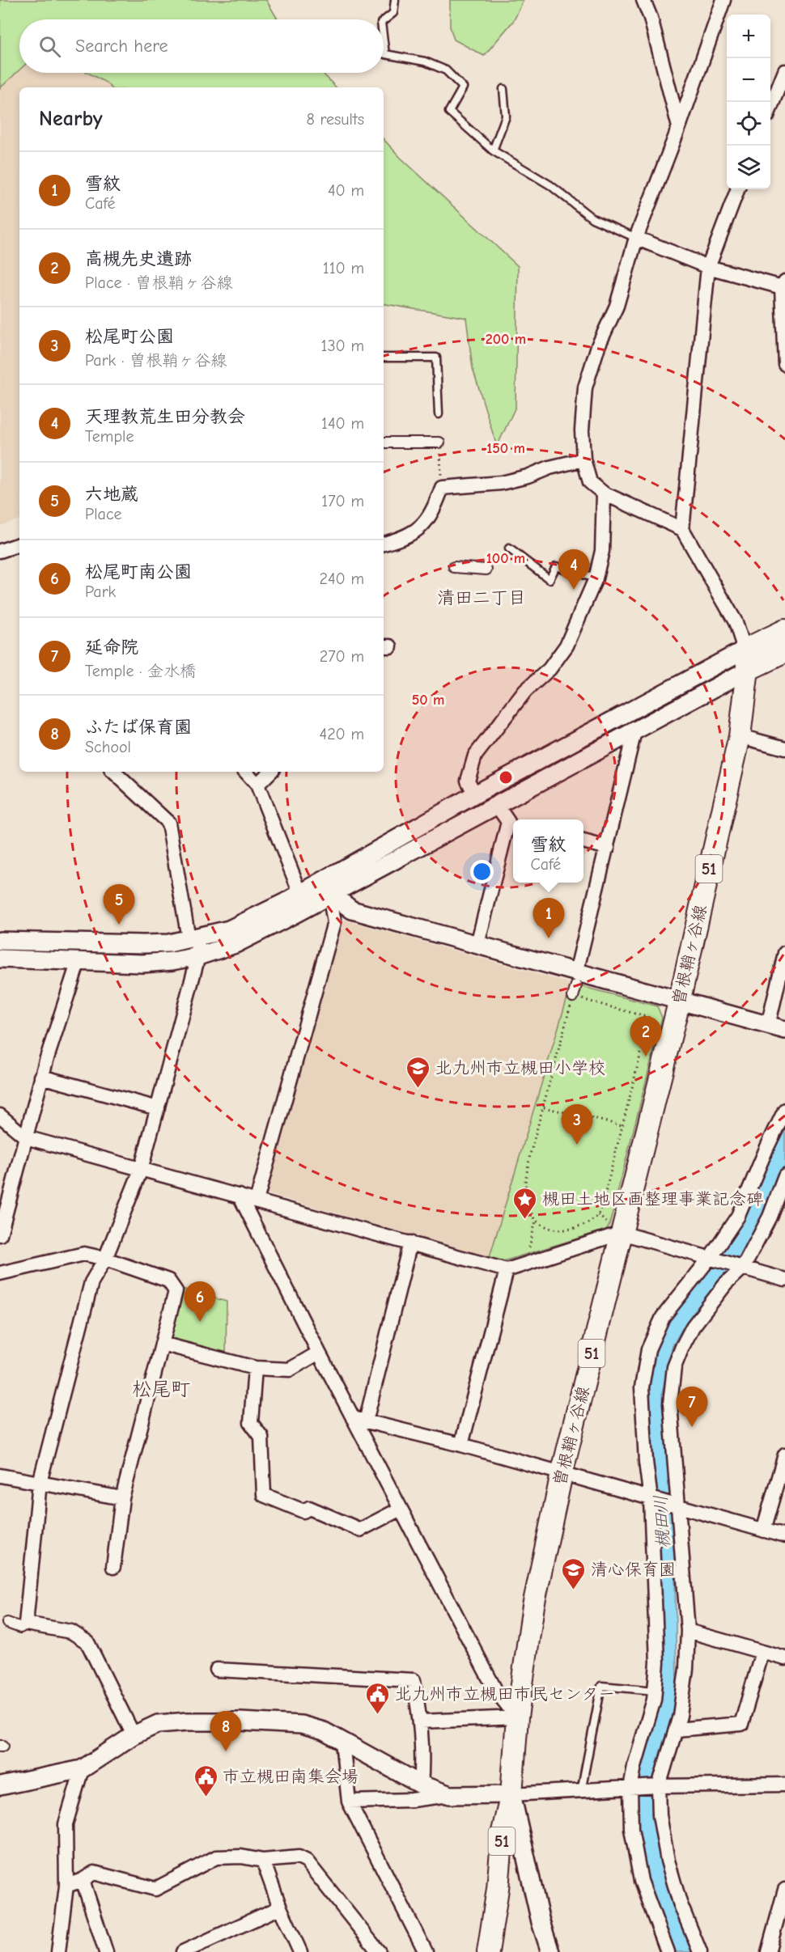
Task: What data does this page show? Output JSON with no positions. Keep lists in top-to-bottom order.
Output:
{
  "streets": {
    "main road": ["51", "曽根鞘ヶ谷線"]
  },
  "districts": ["清田二丁目", "松尾町"],
  "water": ["槻田川"],
  "places": {
    "school or university": ["北九州市立槻田小学校", "清心保育園"],
    "place": ["槻田土地区画整理事業記念碑"],
    "public building": ["北九州市立槻田市民センター", "市立槻田南集会場"]
  },
  "page": {
    "map_buttons": ["+", "−"],
    "search": "Search here",
    "heading": ["Nearby", "8 results"],
    "list": [
      {
        "mark": "1",
        "name": "雪紋",
        "note": "Café",
        "value": "40 m"
      },
      {
        "mark": "2",
        "name": "高槻先史遺跡",
        "note": "Place · 曽根鞘ヶ谷線",
        "value": "110 m"
      },
      {
        "mark": "3",
        "name": "松尾町公園",
        "note": "Park · 曽根鞘ヶ谷線",
        "value": "130 m"
      },
      {
        "mark": "4",
        "name": "天理教荒生田分教会",
        "note": "Temple",
        "value": "140 m"
      },
      {
        "mark": "5",
        "name": "六地蔵",
        "note": "Place",
        "value": "170 m"
      },
      {
        "mark": "6",
        "name": "松尾町南公園",
        "note": "Park",
        "value": "240 m"
      },
      {
        "mark": "7",
        "name": "延命院",
        "note": "Temple · 金水橋",
        "value": "270 m"
      },
      {
        "mark": "8",
        "name": "ふたば保育園",
        "note": "School",
        "value": "420 m"
      }
    ],
    "pins": [
      "4",
      "5",
      "1",
      "2",
      "3",
      "6",
      "7",
      "8"
    ],
    "popup": ["雪紋", "Café"]
  },
  "rings": [
    "200 m",
    "150 m",
    "100 m",
    "50 m"
  ]
}
